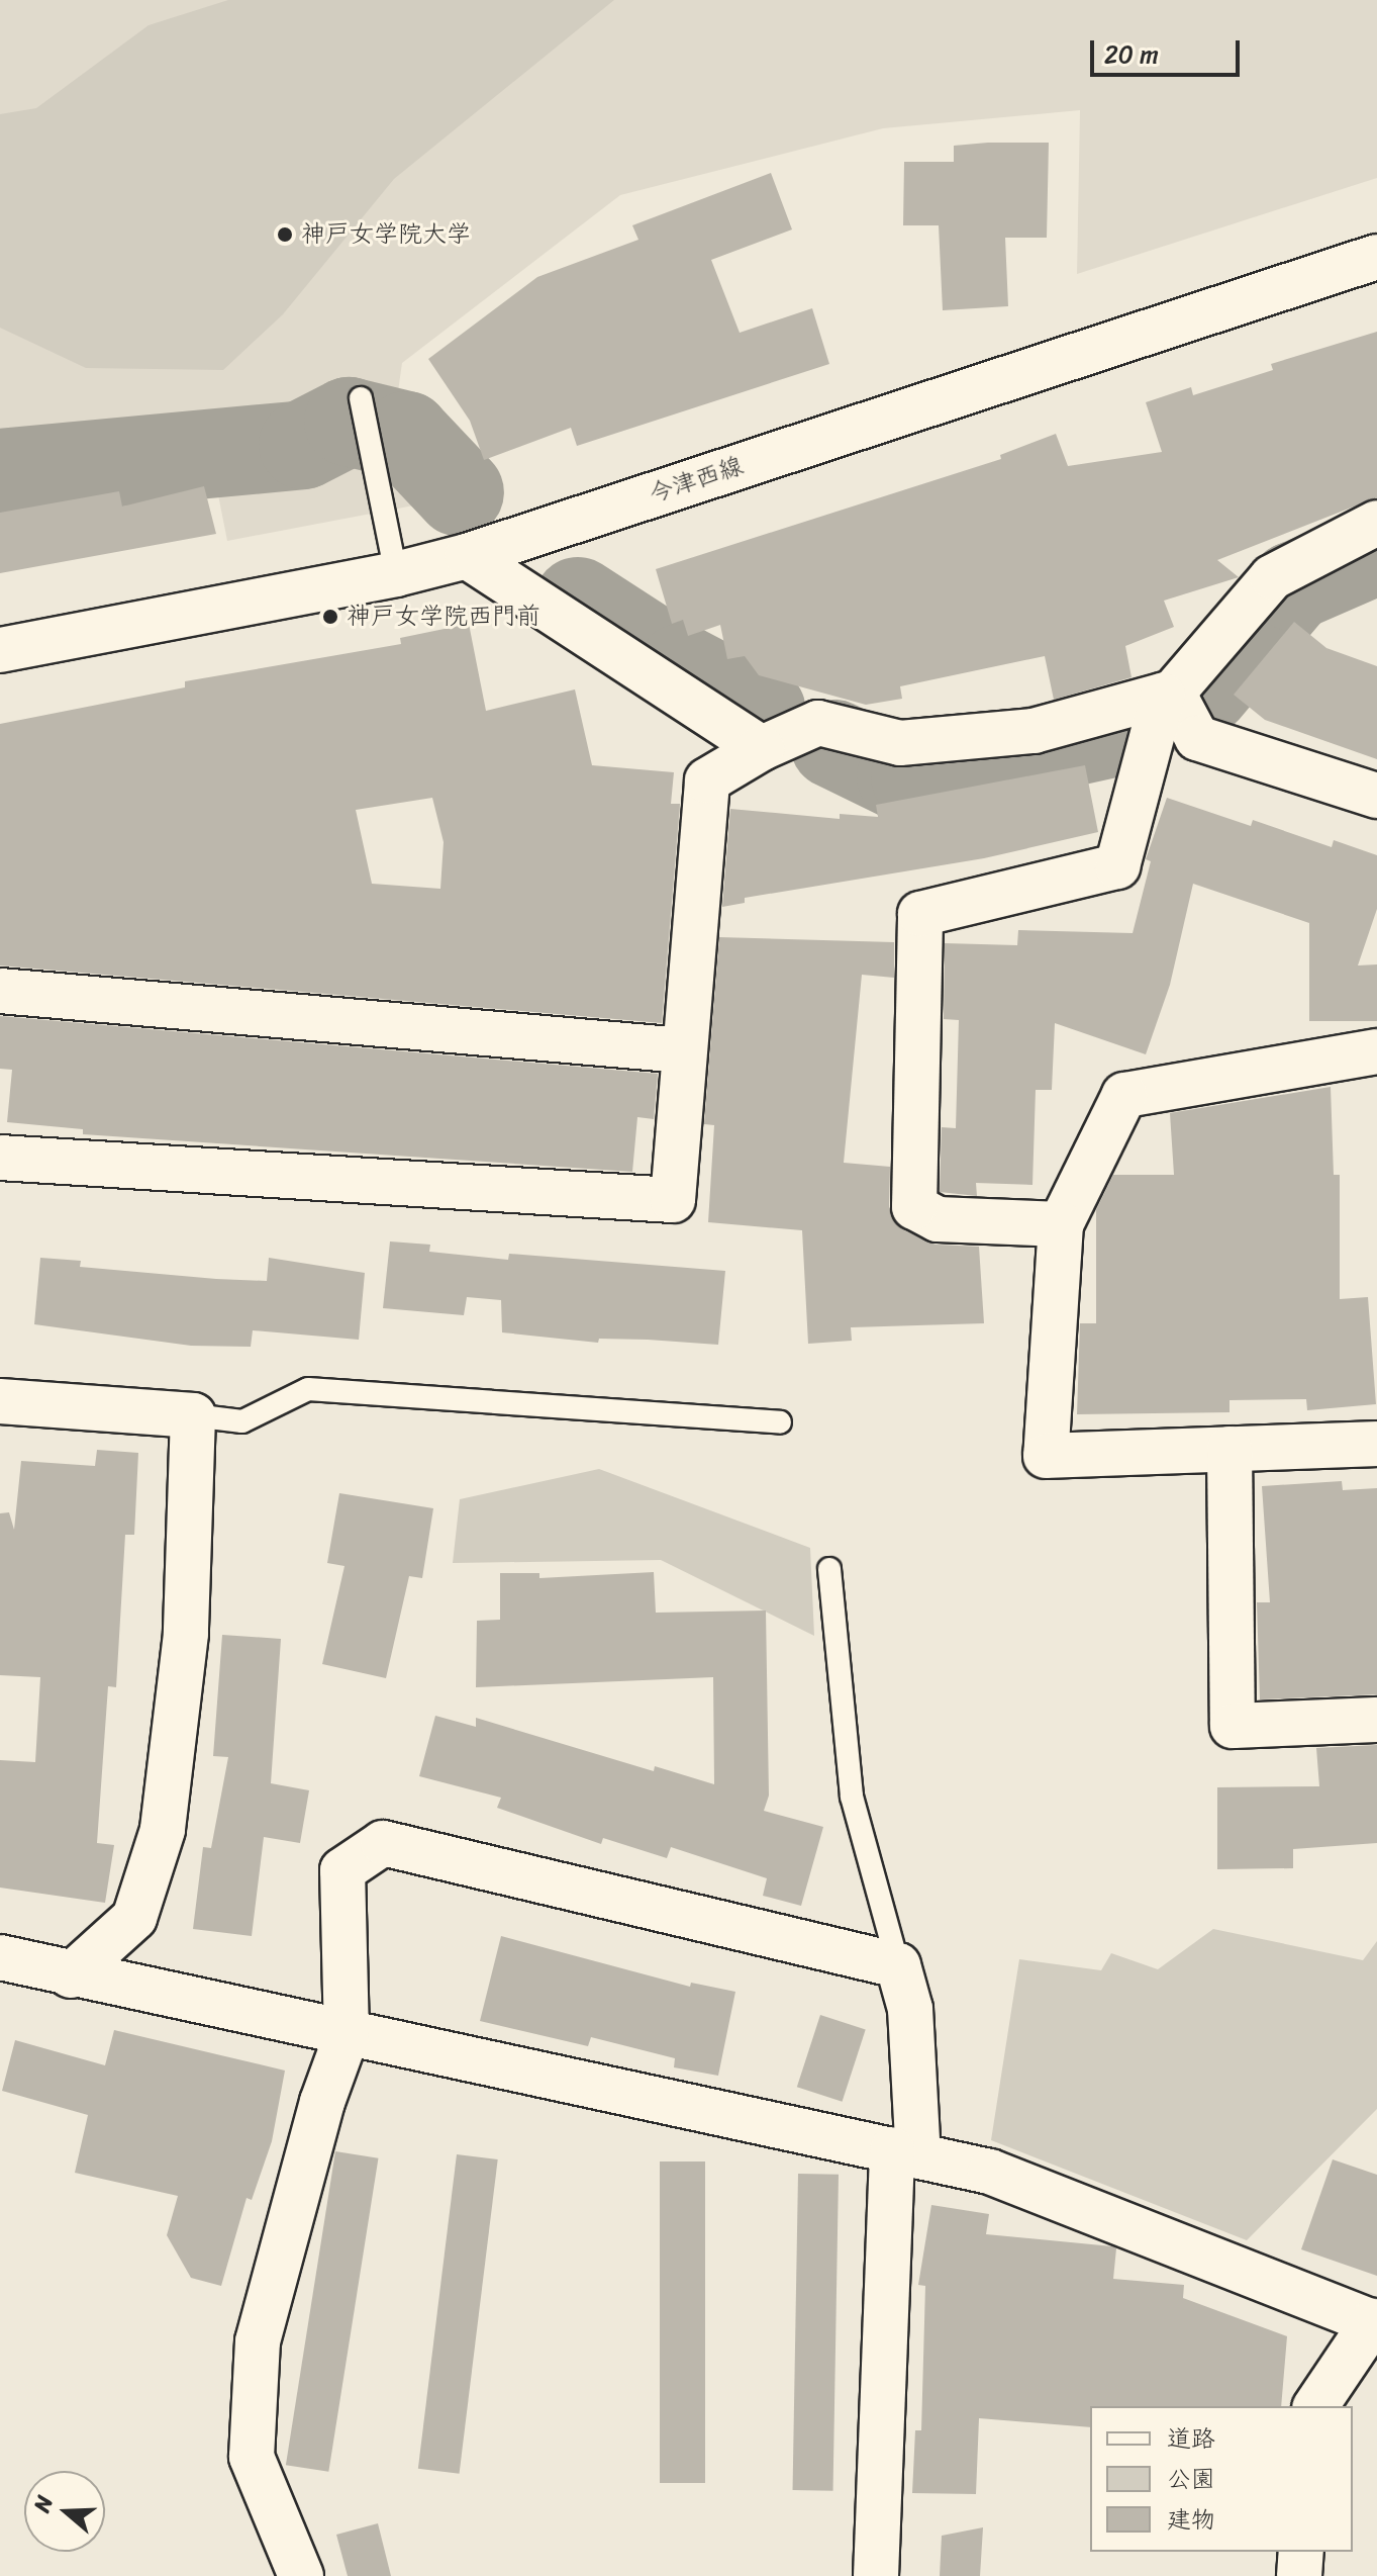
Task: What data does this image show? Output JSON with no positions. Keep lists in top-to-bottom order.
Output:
{
  "streets": {
    "street": ["今津西線"]
  },
  "places": ["神戸女学院大学", "神戸女学院西門前"],
  "legend": ["道路", "公園", "建物"],
  "scale_bar": "20 m",
  "north": "left"
}
